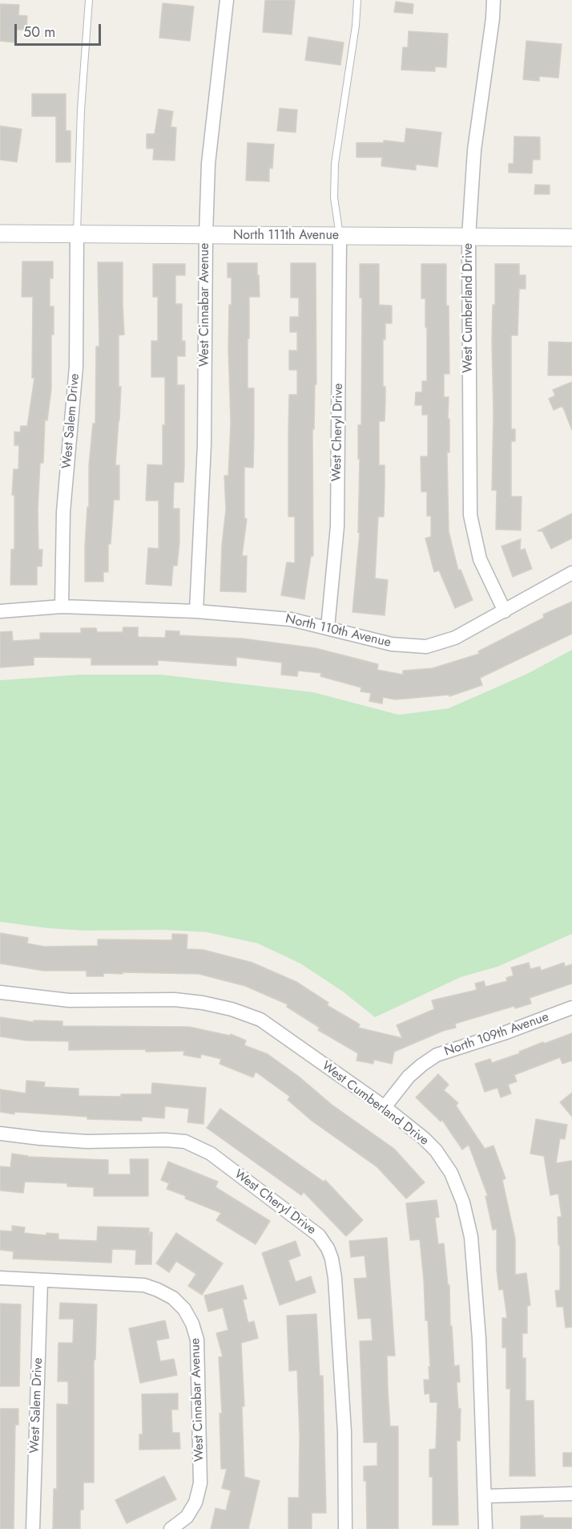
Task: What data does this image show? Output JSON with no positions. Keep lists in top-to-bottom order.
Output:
{
  "streets": {
    "street": [
      "North 111th Avenue",
      "West Cinnabar Avenue",
      "West Cumberland Drive",
      "West Salem Drive",
      "West Cheryl Drive",
      "North 110th Avenue",
      "North 109th Avenue"
    ]
  },
  "crossings": [
    ["North 111th Avenue", "West Cinnabar Avenue"],
    ["North 111th Avenue", "West Cumberland Drive"],
    ["North 111th Avenue", "West Salem Drive"],
    ["North 111th Avenue", "West Cheryl Drive"],
    ["West Cinnabar Avenue", "West Salem Drive"],
    ["West Cinnabar Avenue", "North 110th Avenue"],
    ["West Cumberland Drive", "North 110th Avenue"],
    ["West Cumberland Drive", "North 109th Avenue"],
    ["West Salem Drive", "North 110th Avenue"],
    ["West Cheryl Drive", "North 110th Avenue"]
  ],
  "scale_bar": "50 m"
}
